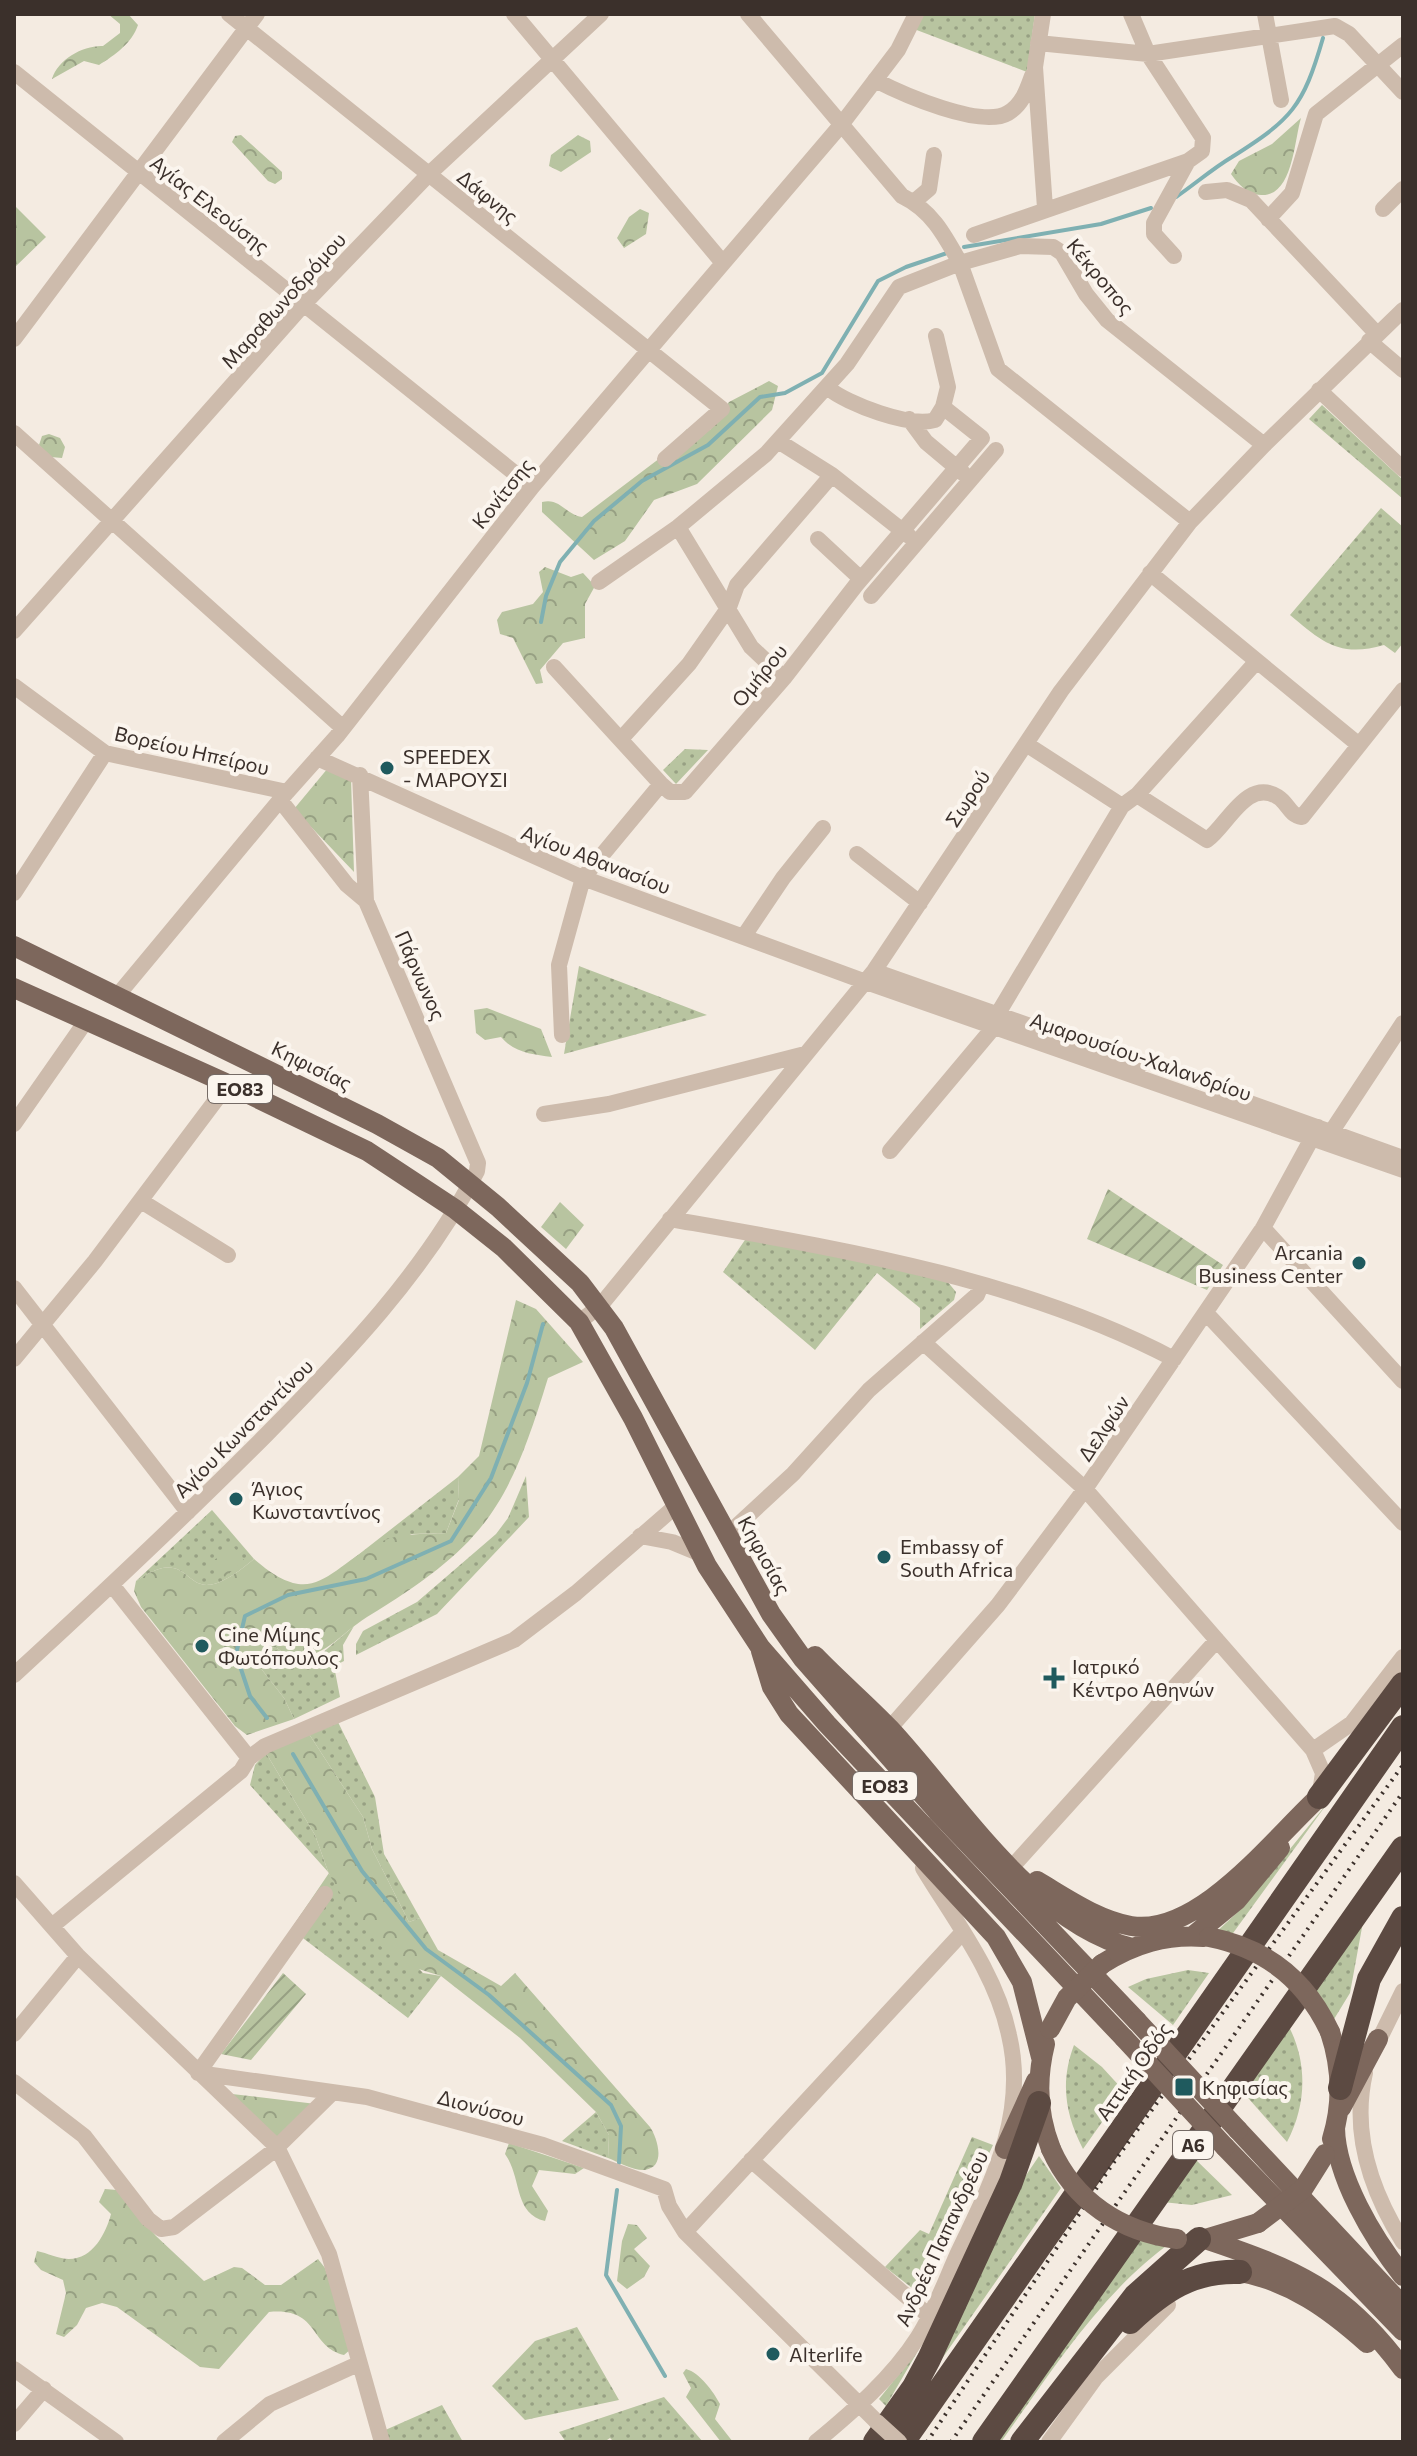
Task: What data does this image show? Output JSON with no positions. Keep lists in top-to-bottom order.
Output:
{
  "streets": {
    "highway": ["Αττική Οδός", "Α6"],
    "main road": ["Κηφισίας", "ΕΟ83"],
    "street": [
      "Δάφνης",
      "Αγίας Ελεούσης",
      "Κέκροπος",
      "Μαραθωνοδρόμου",
      "Κονίτσης",
      "Ομήρου",
      "Βορείου Ηπείρου",
      "Σωρού",
      "Αγίου Αθανασίου",
      "Πάρνωνος",
      "Αμαρουσίου-Χαλανδρίου",
      "Αγίου Κωνσταντίνου",
      "Δελφών",
      "Διονύσου",
      "Ανδρέα Παπανδρέου"
    ]
  },
  "crossings": [
    ["Δάφνης", "Μαραθωνοδρόμου"],
    ["Δάφνης", "Κονίτσης"],
    ["Αγίας Ελεούσης", "Μαραθωνοδρόμου"],
    ["Αγίας Ελεούσης", "Κονίτσης"],
    ["Κέκροπος", "Σωρού"],
    ["Κονίτσης", "Βορείου Ηπείρου"],
    ["Κονίτσης", "Αγίου Αθανασίου"],
    ["Κονίτσης", "Πάρνωνος"],
    ["Κονίτσης", "Κηφισίας"],
    ["Βορείου Ηπείρου", "Πάρνωνος"],
    ["Σωρού", "Αγίου Αθανασίου"],
    ["Σωρού", "Αμαρουσίου-Χαλανδρίου"],
    ["Σωρού", "Κηφισίας"],
    ["Αγίου Αθανασίου", "Πάρνωνος"],
    ["Αγίου Αθανασίου", "Αμαρουσίου-Χαλανδρίου"],
    ["Πάρνωνος", "Κηφισίας"],
    ["Πάρνωνος", "Αγίου Κωνσταντίνου"],
    ["Αμαρουσίου-Χαλανδρίου", "Δελφών"],
    ["Κηφισίας", "Αγίου Κωνσταντίνου"],
    ["Αττική Οδός", "Διονύσου"],
    ["Διονύσου", "Ανδρέα Παπανδρέου"]
  ],
  "places": {
    "other": [
      "SPEEDEX - ΜΑΡΟΥΣΙ",
      "Arcania Business Center",
      "Άγιος Κωνσταντίνος",
      "Embassy of South Africa",
      "Cine Μίμης Φωτόπουλος",
      "Alterlife"
    ],
    "health": ["Ιατρικό Κέντρο Αθηνών"],
    "transit": ["Κηφισίας"]
  }
}
